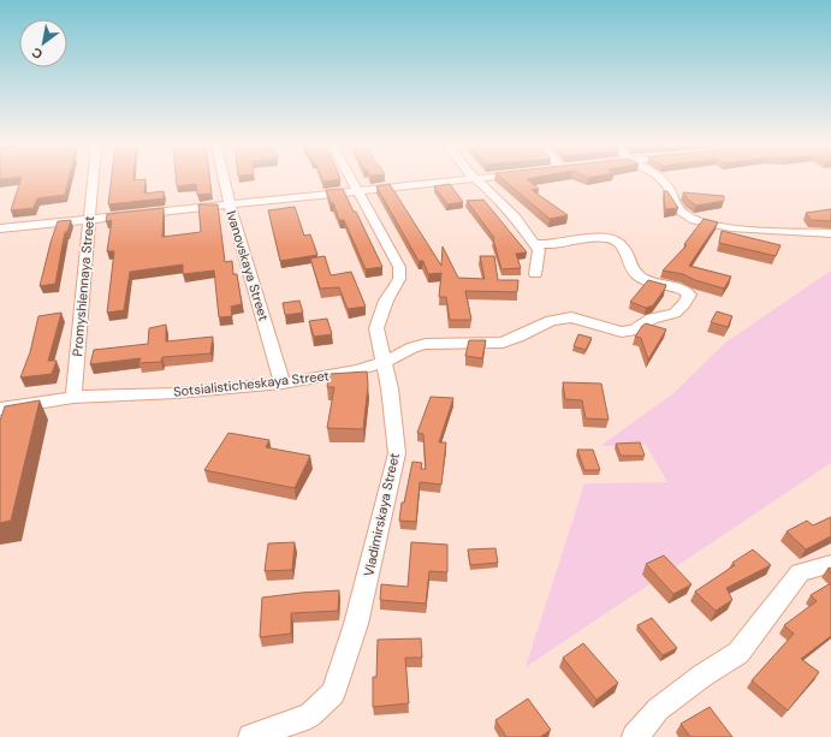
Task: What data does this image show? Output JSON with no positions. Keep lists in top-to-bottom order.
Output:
{
  "streets": {
    "street": [
      "Ivanovskaya Street",
      "Promyshlennaya Street",
      "Sotsialisticheskaya Street",
      "Vladimirskaya Street"
    ]
  },
  "crossings": [
    ["Ivanovskaya Street", "Sotsialisticheskaya Street"],
    ["Promyshlennaya Street", "Sotsialisticheskaya Street"],
    ["Sotsialisticheskaya Street", "Vladimirskaya Street"]
  ],
  "north": "bottom left"
}
